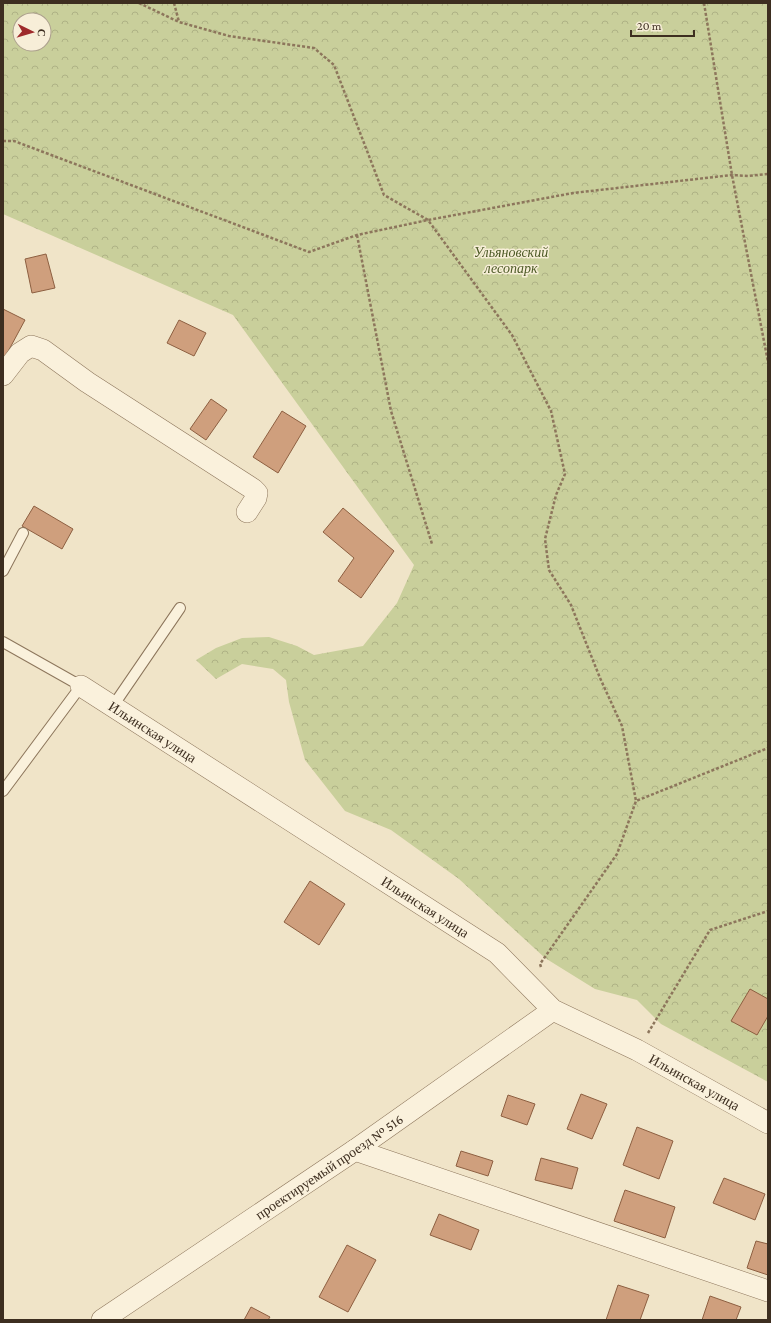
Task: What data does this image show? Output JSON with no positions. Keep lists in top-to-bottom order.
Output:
{
  "streets": {
    "street": ["Ильинская улица", "проектируемый проезд № 516"]
  },
  "crossings": [
    ["Ильинская улица", "проектируемый проезд № 516"]
  ],
  "parks": ["Ульяновский лесопарк"],
  "scale_bar": "20 m",
  "north": "right"
}
